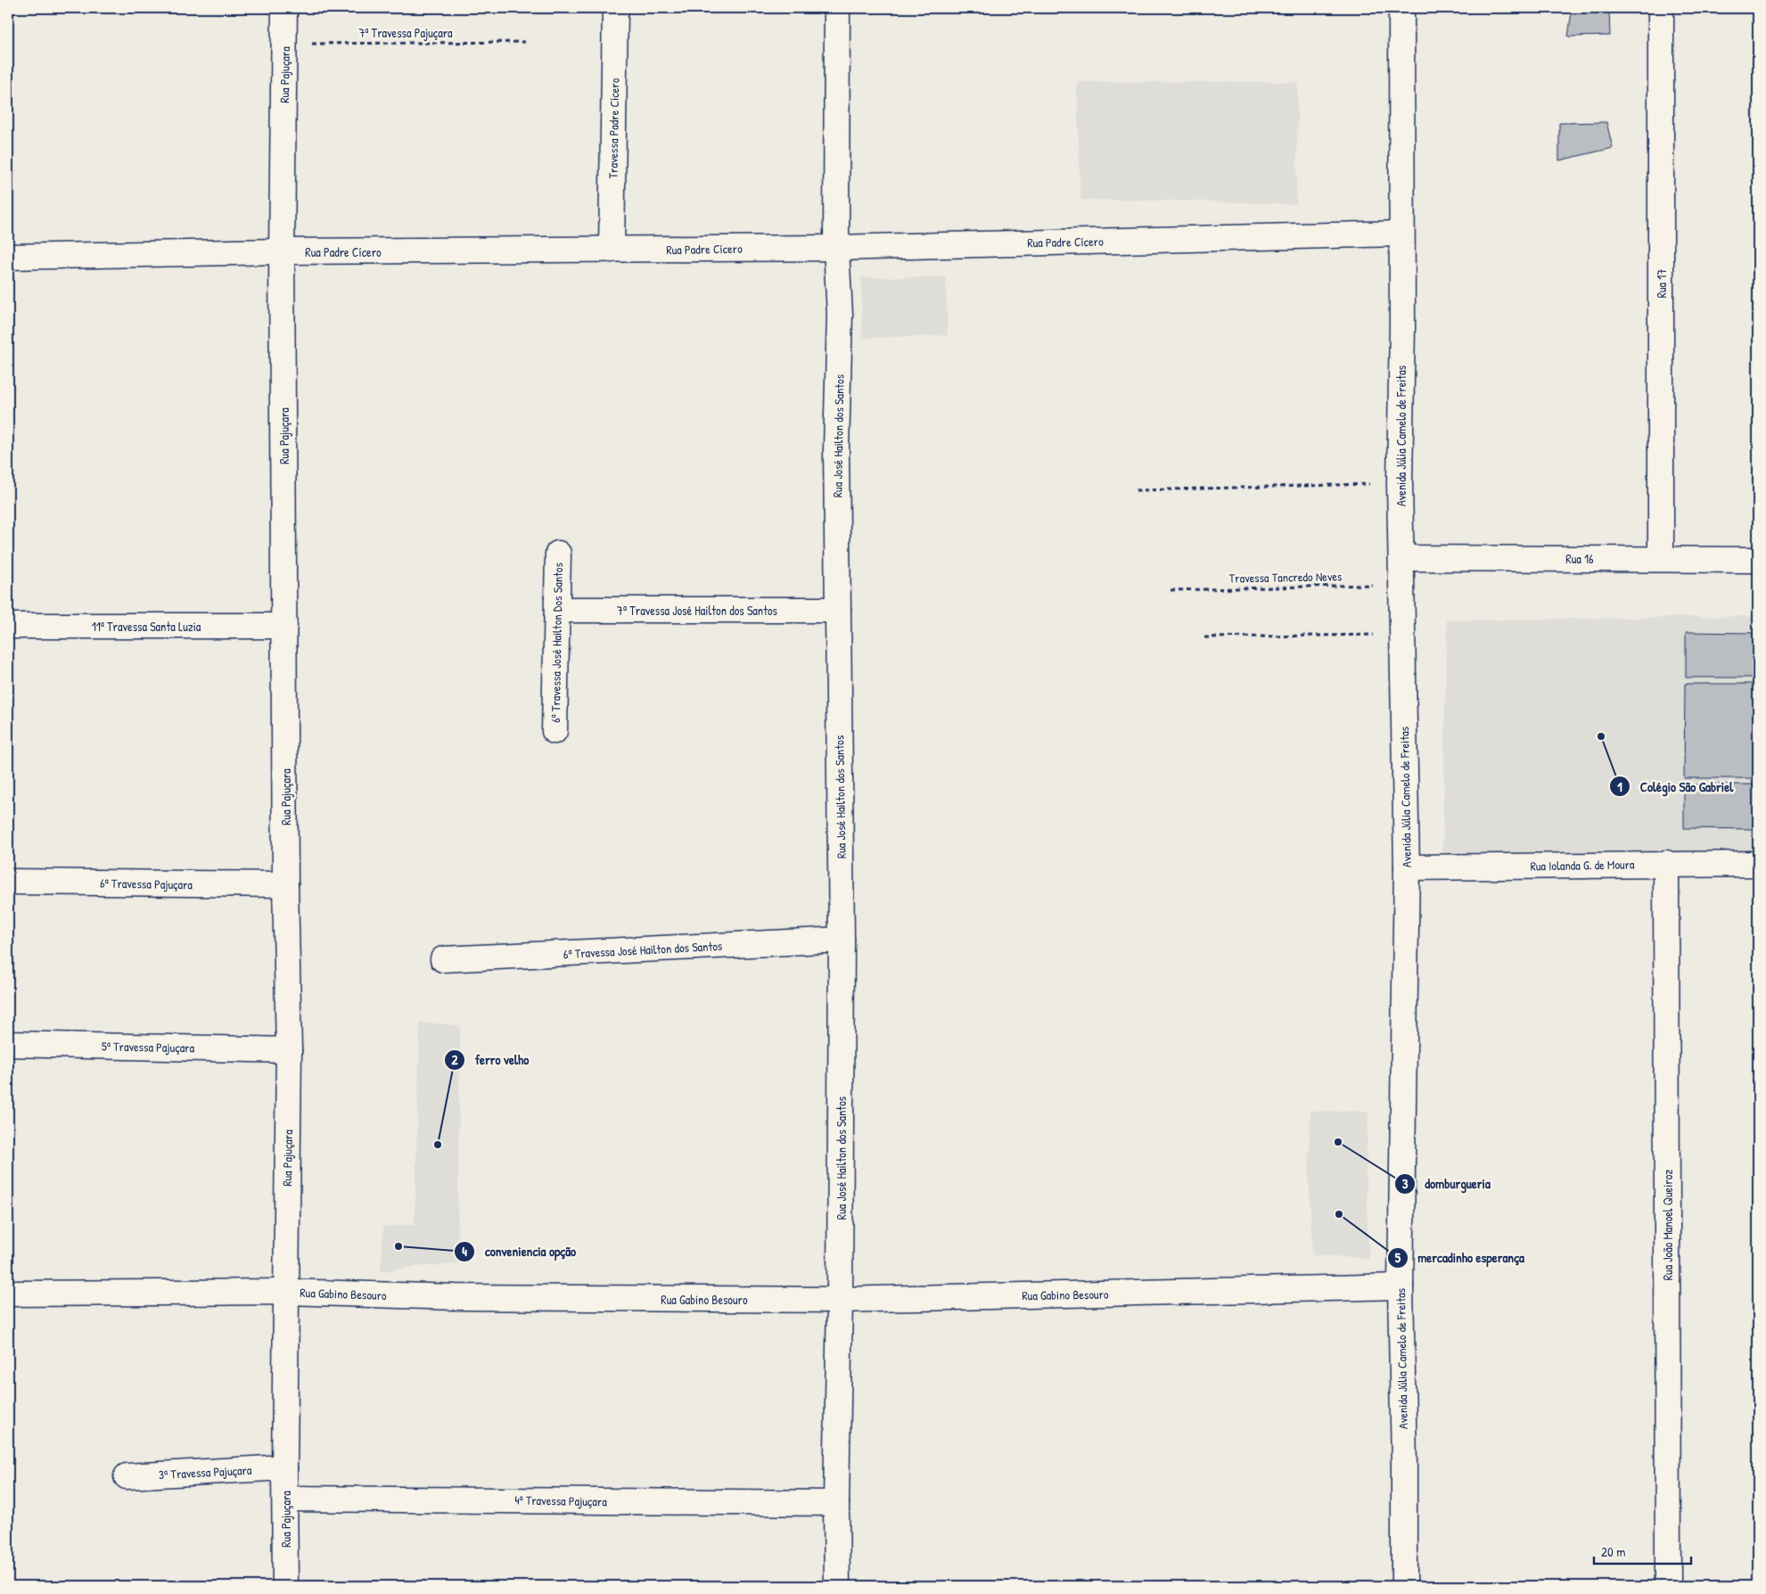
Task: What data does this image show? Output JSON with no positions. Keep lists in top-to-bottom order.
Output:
{
  "streets": {
    "street": [
      "Rua Pajuçara",
      "Travessa Padre Cícero",
      "Rua Padre Cícero",
      "Rua 17",
      "Rua José Hailton dos Santos",
      "Avenida Júlia Camelo de Freitas",
      "Rua 16",
      "7ª Travessa José Hailton dos Santos",
      "11ª Travessa Santa Luzia",
      "6ª Travessa José Hailton Dos Santos",
      "Rua Iolanda G. de Moura",
      "6ª Travessa Pajuçara",
      "6ª Travessa José Hailton dos Santos",
      "5ª Travessa Pajuçara",
      "Rua João Manoel Queiroz",
      "Rua Gabino Besouro",
      "3ª Travessa Pajuçara",
      "4ª Travessa Pajuçara"
    ],
    "path": ["7ª Travessa Pajuçara", "Travessa Tancredo Neves"]
  },
  "crossings": [
    ["7ª Travessa Pajuçara", "Rua Pajuçara"],
    ["Rua Pajuçara", "Rua Padre Cícero"],
    ["Rua Pajuçara", "11ª Travessa Santa Luzia"],
    ["Rua Pajuçara", "6ª Travessa Pajuçara"],
    ["Rua Pajuçara", "5ª Travessa Pajuçara"],
    ["Rua Pajuçara", "Rua Gabino Besouro"],
    ["Rua Pajuçara", "3ª Travessa Pajuçara"],
    ["Rua Pajuçara", "4ª Travessa Pajuçara"],
    ["Travessa Padre Cícero", "Rua Padre Cícero"],
    ["Rua Padre Cícero", "Rua José Hailton dos Santos"],
    ["Rua Padre Cícero", "Avenida Júlia Camelo de Freitas"],
    ["Rua 17", "Rua 16"],
    ["Rua José Hailton dos Santos", "7ª Travessa José Hailton dos Santos"],
    ["Rua José Hailton dos Santos", "6ª Travessa José Hailton dos Santos"],
    ["Rua José Hailton dos Santos", "Rua Gabino Besouro"],
    ["Rua José Hailton dos Santos", "4ª Travessa Pajuçara"],
    ["Avenida Júlia Camelo de Freitas", "Rua 16"],
    ["Avenida Júlia Camelo de Freitas", "Travessa Tancredo Neves"],
    ["Avenida Júlia Camelo de Freitas", "Rua Iolanda G. de Moura"],
    ["Avenida Júlia Camelo de Freitas", "Rua Gabino Besouro"],
    ["7ª Travessa José Hailton dos Santos", "6ª Travessa José Hailton Dos Santos"],
    ["Rua Iolanda G. de Moura", "Rua João Manoel Queiroz"]
  ],
  "places": [
    "Colégio São Gabriel",
    "domburgueria",
    "ferro velho",
    "mercadinho esperança",
    "conveniencia opção"
  ],
  "scale_bar": "20 m"
}
